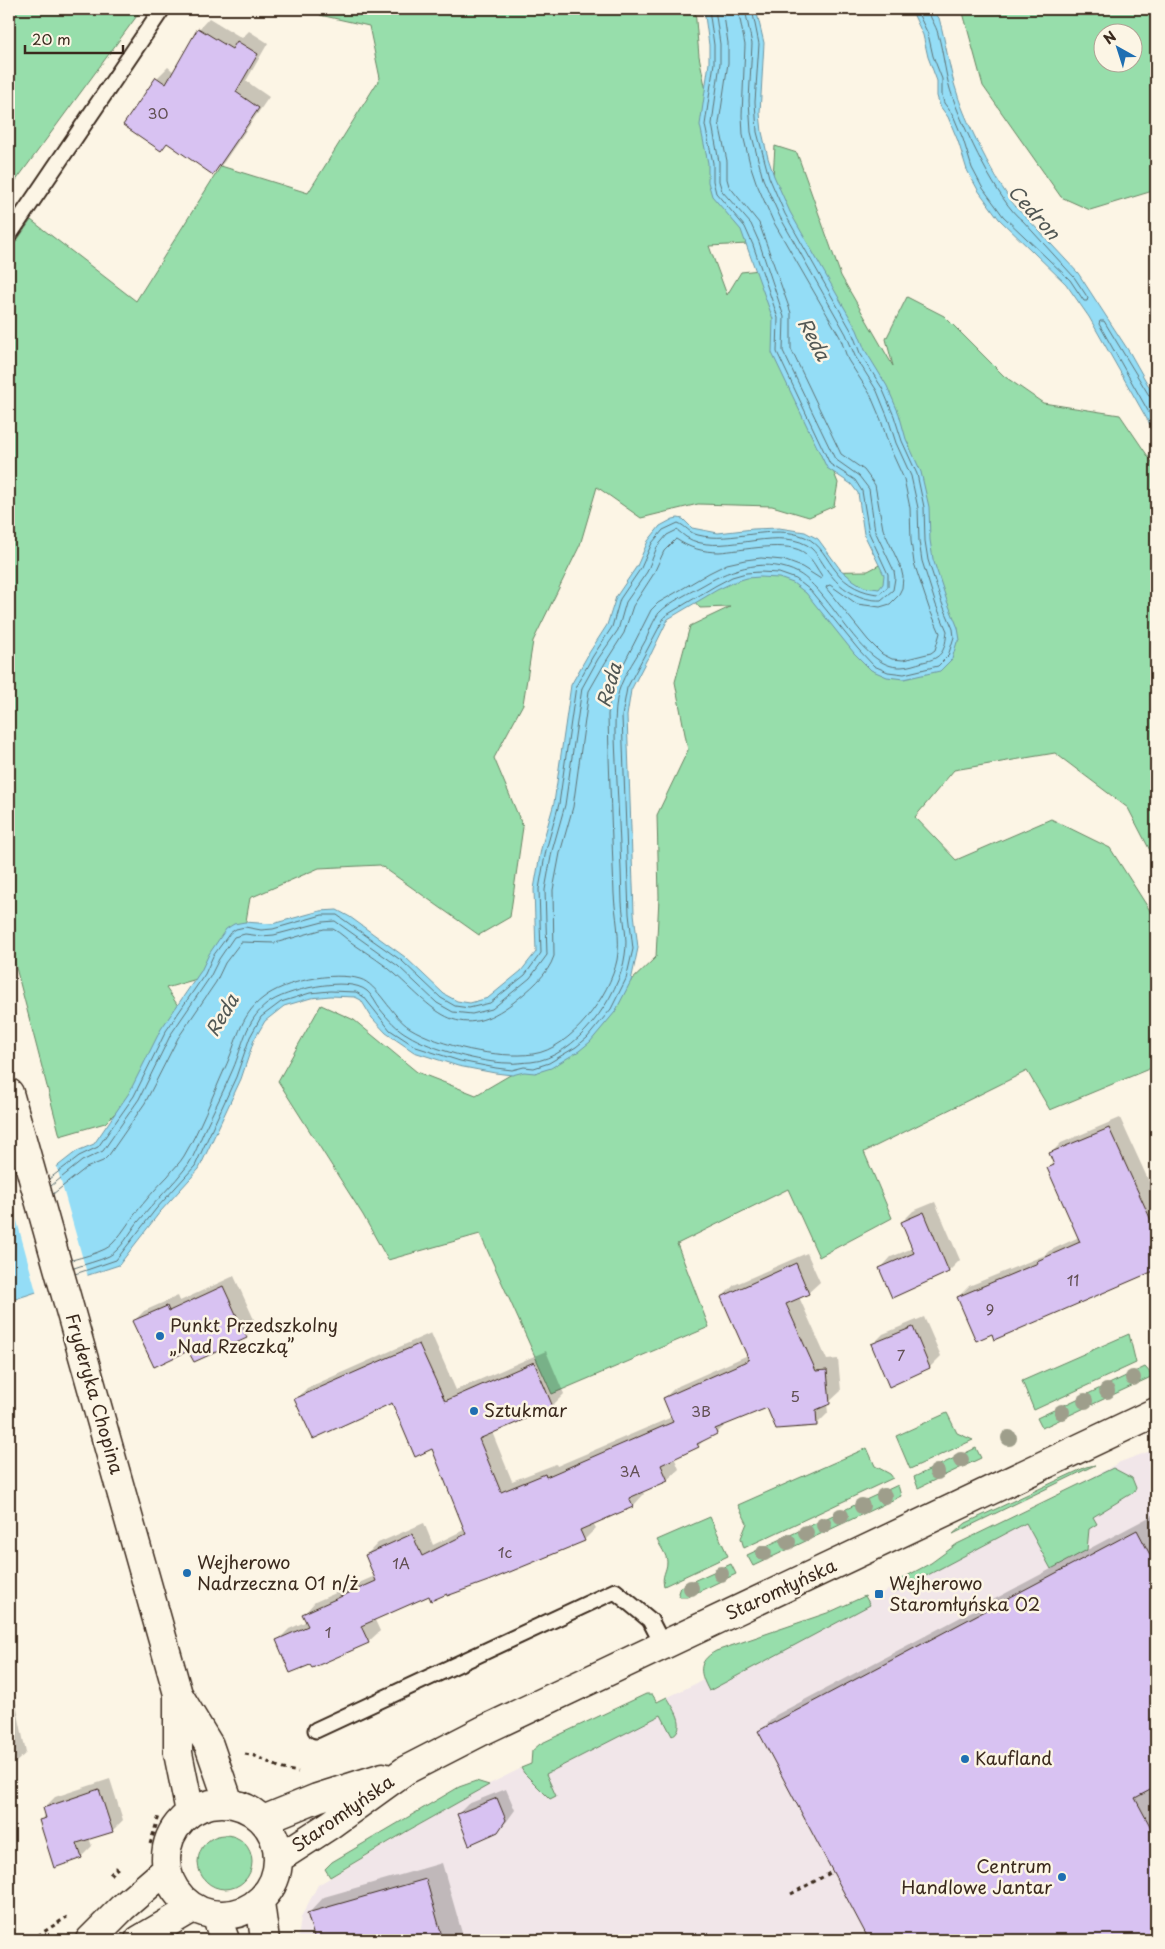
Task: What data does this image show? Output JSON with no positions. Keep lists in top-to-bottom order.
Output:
{
  "streets": {
    "main road": ["Fryderyka Chopina", "Staromłyńska"]
  },
  "crossings": [
    ["Fryderyka Chopina", "Staromłyńska"]
  ],
  "water": ["Cedron", "Reda"],
  "places": {
    "other": [
      "Punkt Przedszkolny „Nad Rzeczką”",
      "Sztukmar",
      "Wejherowo Nadrzeczna 01 n/ż",
      "Kaufland",
      "Centrum Handlowe Jantar"
    ],
    "transit": ["Wejherowo Staromłyńska 02"]
  },
  "house_numbers": [
    "30",
    "11",
    "9",
    "7",
    "5",
    "3B",
    "3A",
    "1c",
    "1A",
    "1"
  ],
  "scale_bar": "20 m",
  "north": "top left"
}
